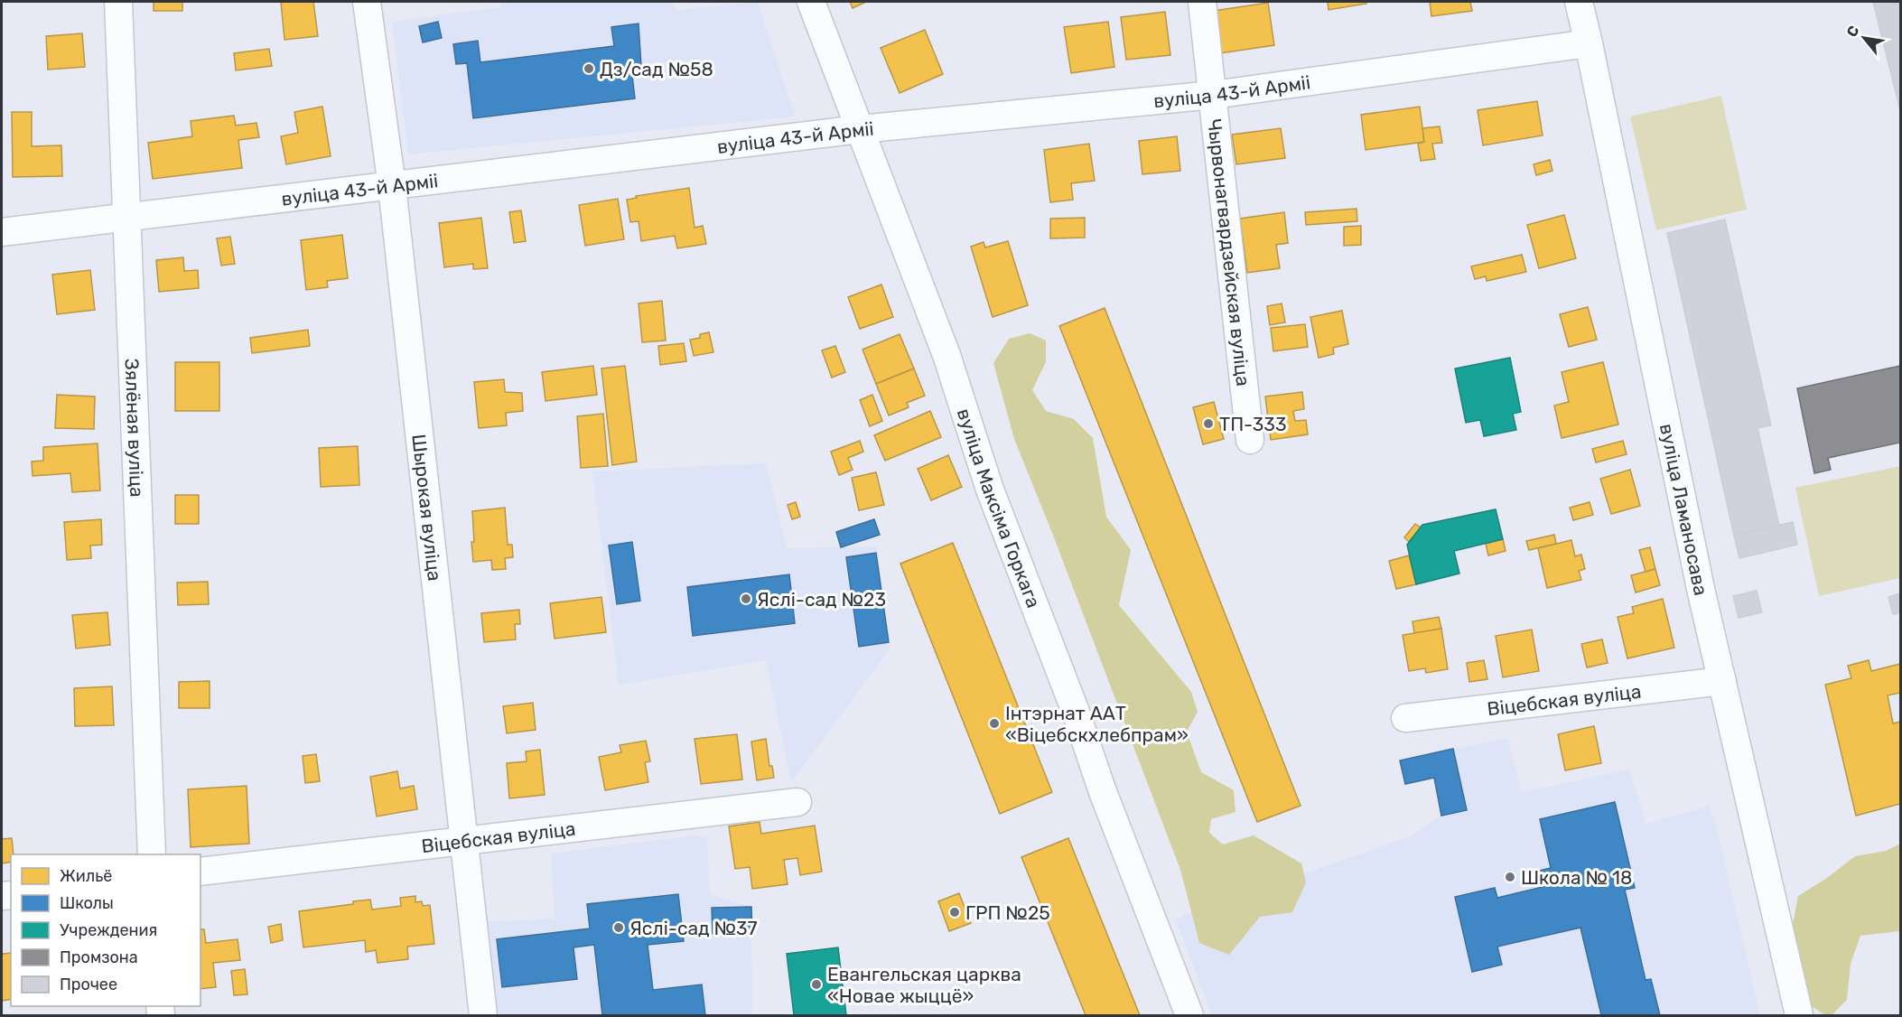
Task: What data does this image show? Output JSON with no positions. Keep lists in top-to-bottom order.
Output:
{
  "streets": {
    "street": [
      "вуліца 43-й Арміі",
      "Чырвонагвардзейская вуліца",
      "Зялёная вуліца",
      "Шырокая вуліца",
      "вуліца Максіма Горкага",
      "вуліца Ламаносава",
      "Віцебская вуліца"
    ]
  },
  "crossings": [
    ["вуліца 43-й Арміі", "Чырвонагвардзейская вуліца"],
    ["вуліца 43-й Арміі", "Зялёная вуліца"],
    ["вуліца 43-й Арміі", "Шырокая вуліца"],
    ["вуліца 43-й Арміі", "вуліца Максіма Горкага"],
    ["вуліца 43-й Арміі", "вуліца Ламаносава"],
    ["Шырокая вуліца", "Віцебская вуліца"],
    ["вуліца Ламаносава", "Віцебская вуліца"]
  ],
  "places": [
    "Дз/сад №58",
    "ТП-333",
    "Яслі-сад №23",
    "Інтэрнат ААТ «Віцебскхлебпрам»",
    "Школа № 18",
    "ГРП №25",
    "Яслі-сад №37",
    "Евангельская царква «Новае жыццё»"
  ],
  "legend": [
    "Жильё",
    "Школы",
    "Учреждения",
    "Промзона",
    "Прочее"
  ],
  "north": "top left"
}
